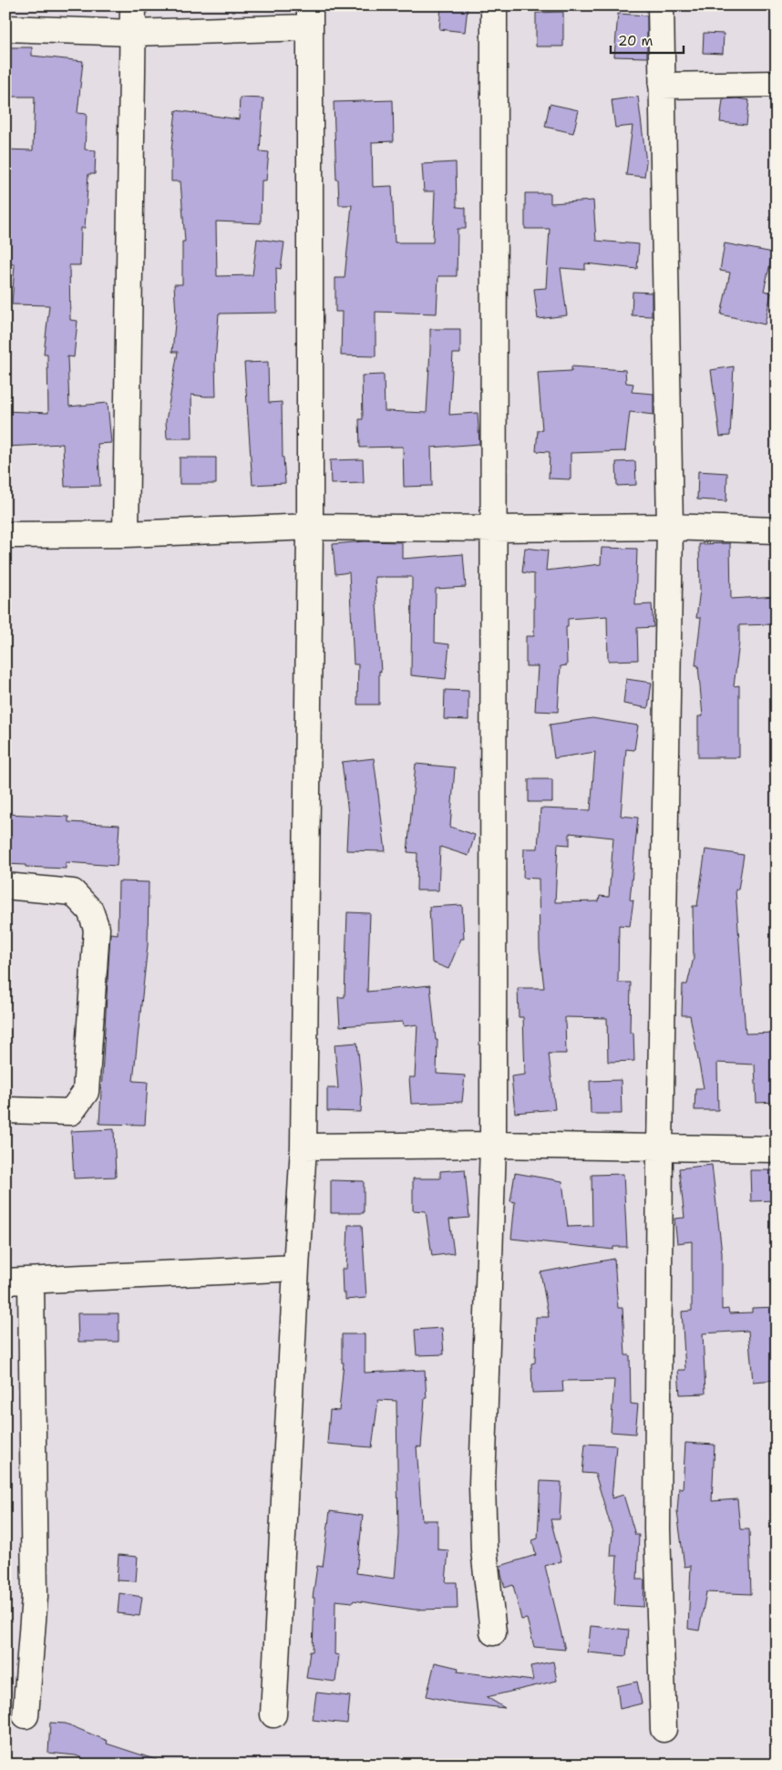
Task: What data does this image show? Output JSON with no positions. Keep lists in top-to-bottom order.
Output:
{
  "scale_bar": "20 m"
}
